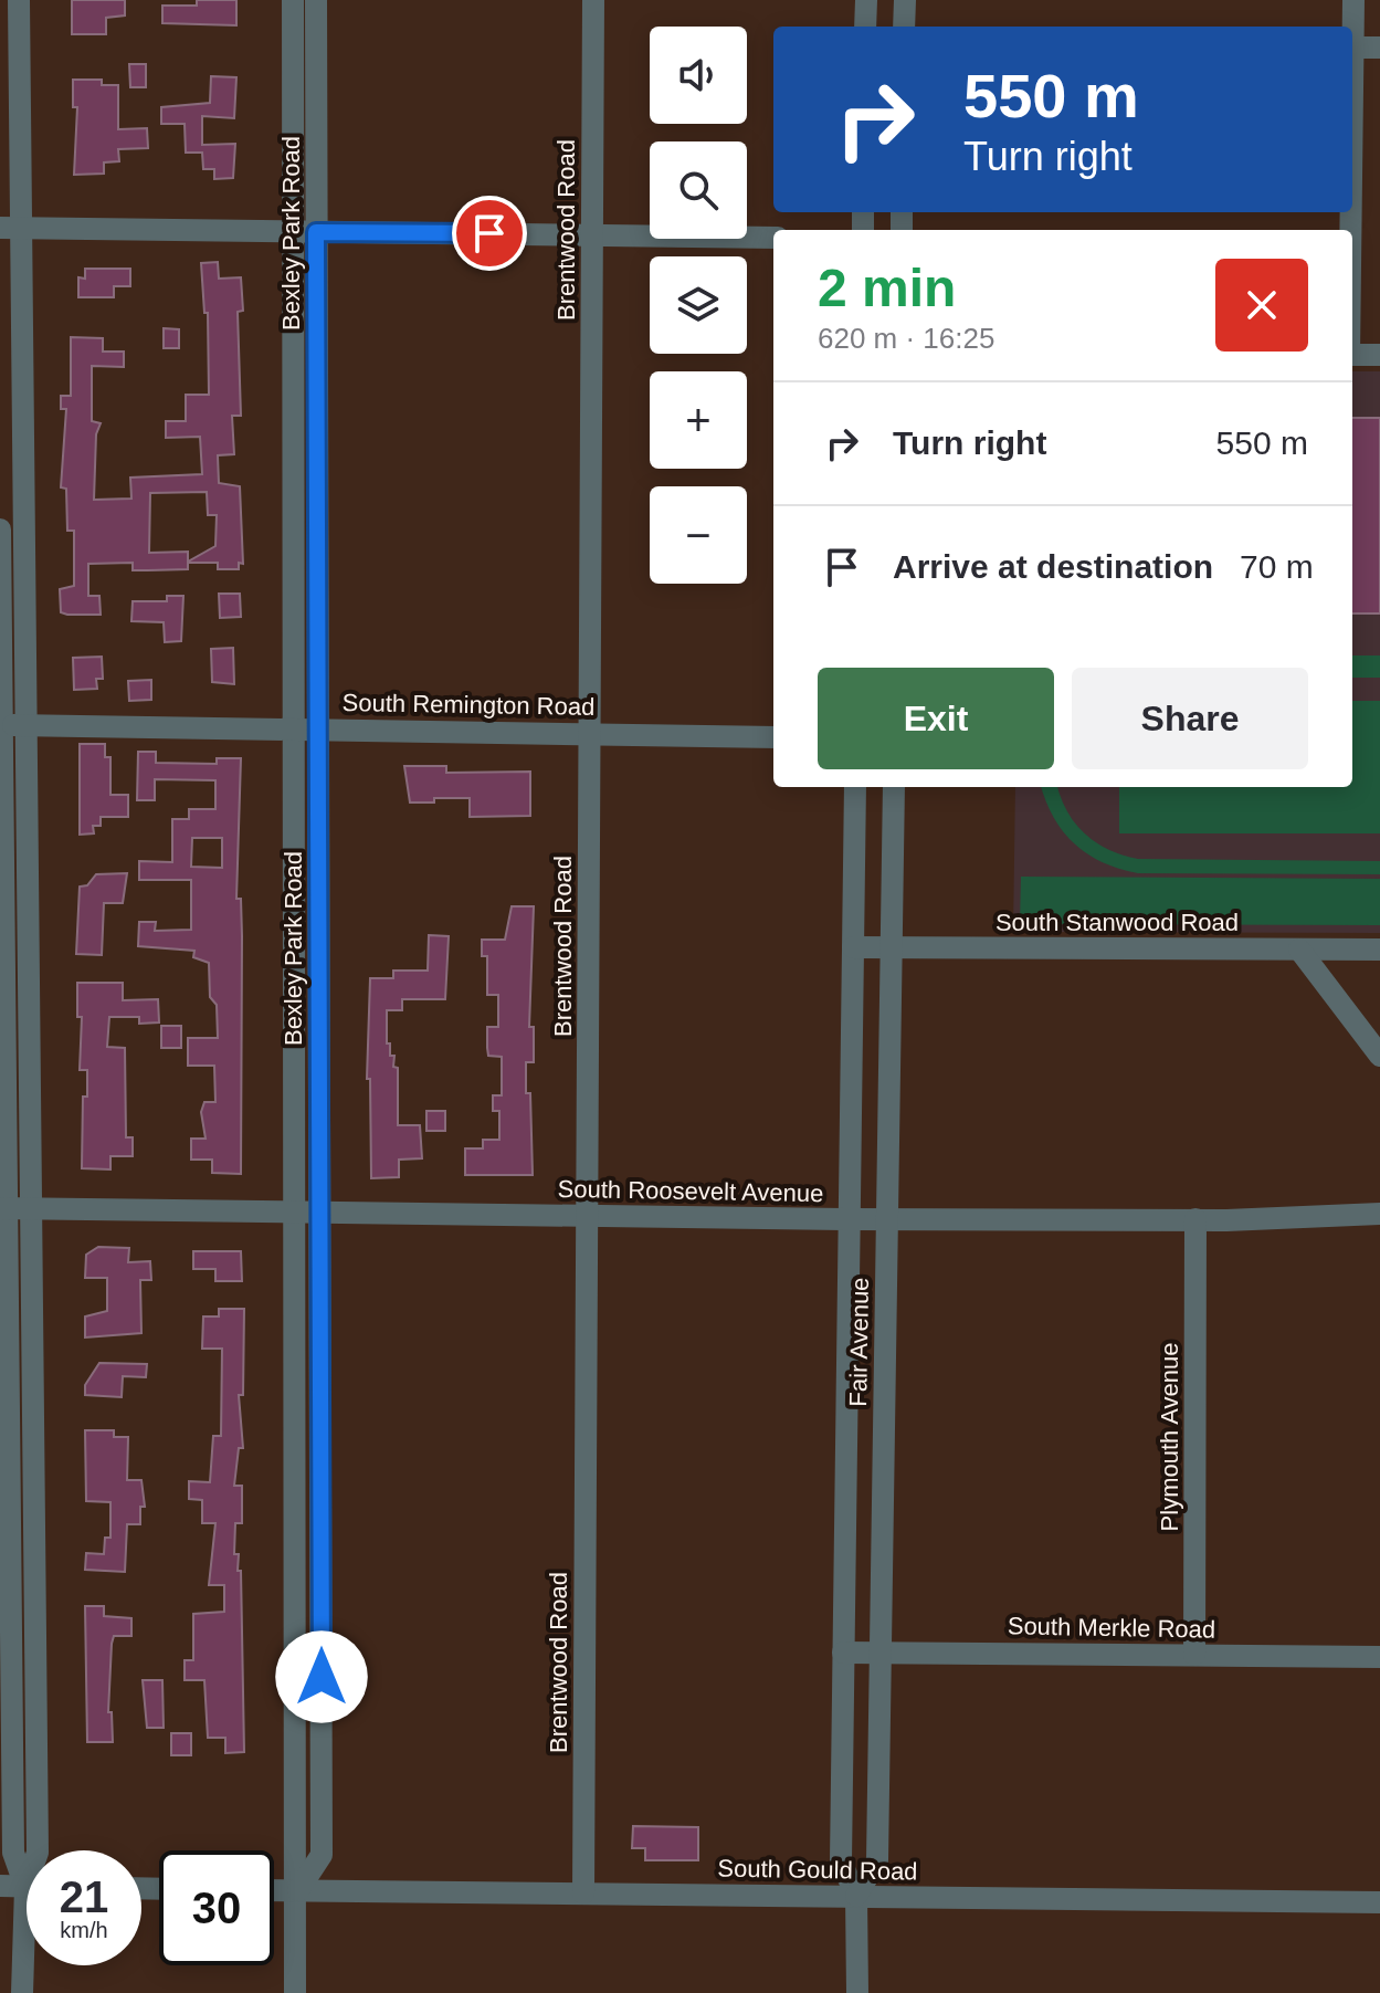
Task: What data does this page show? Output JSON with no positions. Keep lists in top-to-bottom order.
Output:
{
  "streets": {
    "street": [
      "Brentwood Road",
      "Bexley Park Road",
      "South Remington Road",
      "South Stanwood Road",
      "South Roosevelt Avenue",
      "Fair Avenue",
      "Plymouth Avenue",
      "South Merkle Road",
      "South Gould Road"
    ]
  },
  "crossings": [
    ["Brentwood Road", "South Remington Road"],
    ["Brentwood Road", "South Roosevelt Avenue"],
    ["Brentwood Road", "South Gould Road"],
    ["Bexley Park Road", "South Remington Road"],
    ["Bexley Park Road", "South Roosevelt Avenue"],
    ["Bexley Park Road", "South Gould Road"],
    ["South Stanwood Road", "Fair Avenue"],
    ["South Roosevelt Avenue", "Fair Avenue"],
    ["South Roosevelt Avenue", "Plymouth Avenue"],
    ["Fair Avenue", "South Merkle Road"],
    ["Fair Avenue", "South Gould Road"],
    ["Plymouth Avenue", "South Merkle Road"]
  ],
  "page": {
    "map_buttons": ["+", "−"],
    "turn": ["550 m", "Turn right"],
    "heading": ["2 min", "620 m · 16:25"],
    "list": [
      {
        "name": "Turn right",
        "value": "550 m"
      },
      {
        "name": "Arrive at destination",
        "value": "70 m"
      }
    ],
    "buttons": ["Exit", "Share"],
    "speed": "21 km/h",
    "limit": "30"
  }
}
